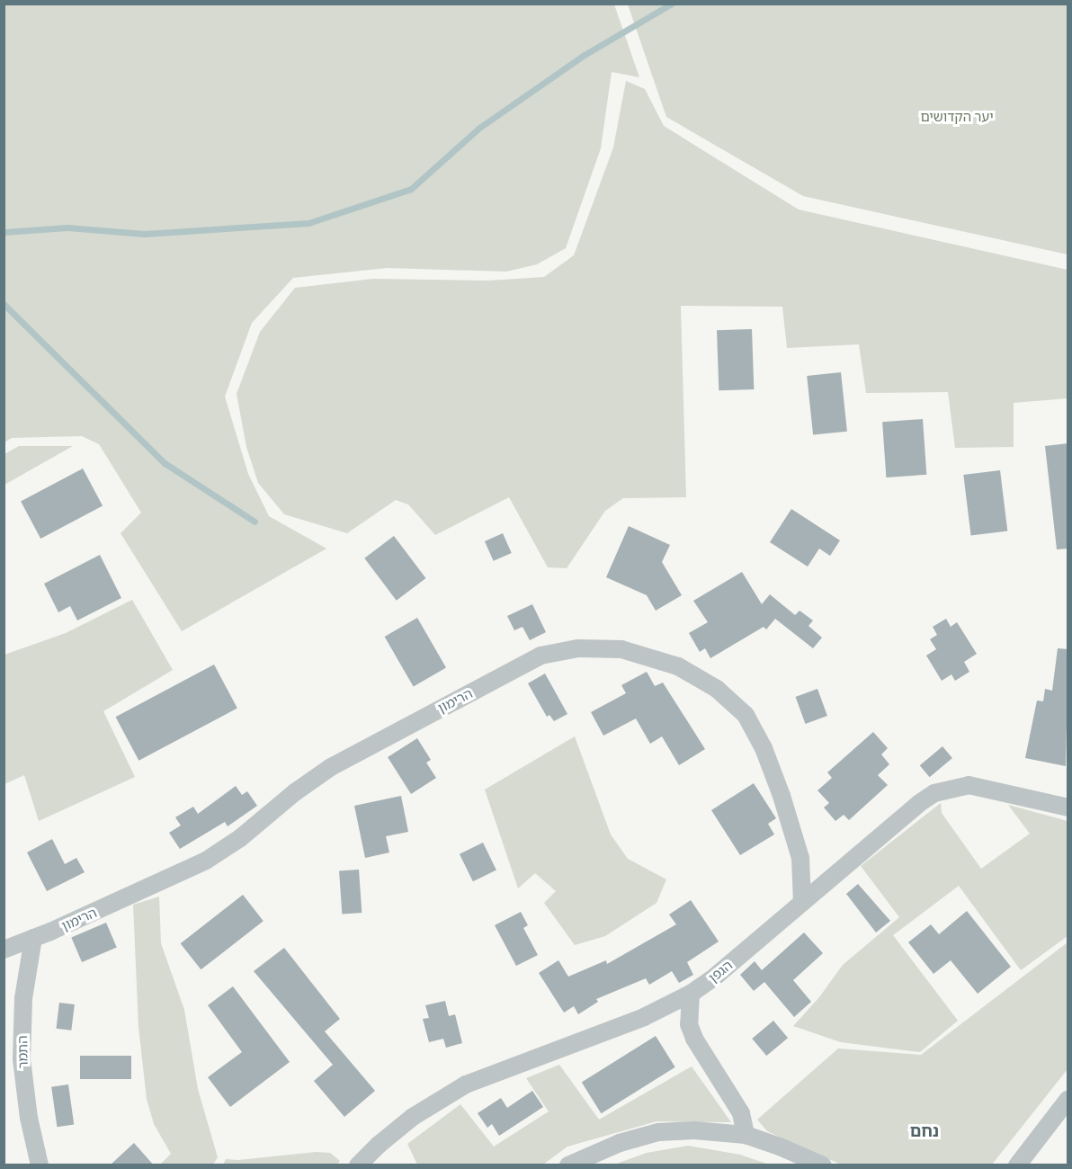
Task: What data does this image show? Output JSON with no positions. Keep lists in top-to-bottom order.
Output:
{
  "streets": {
    "street": ["הרימון", "הגפן", "התמר"]
  },
  "crossings": [
    ["הרימון", "הגפן"],
    ["הרימון", "התמר"]
  ],
  "districts": ["נחם"],
  "parks": ["יער הקדושים"]
}
